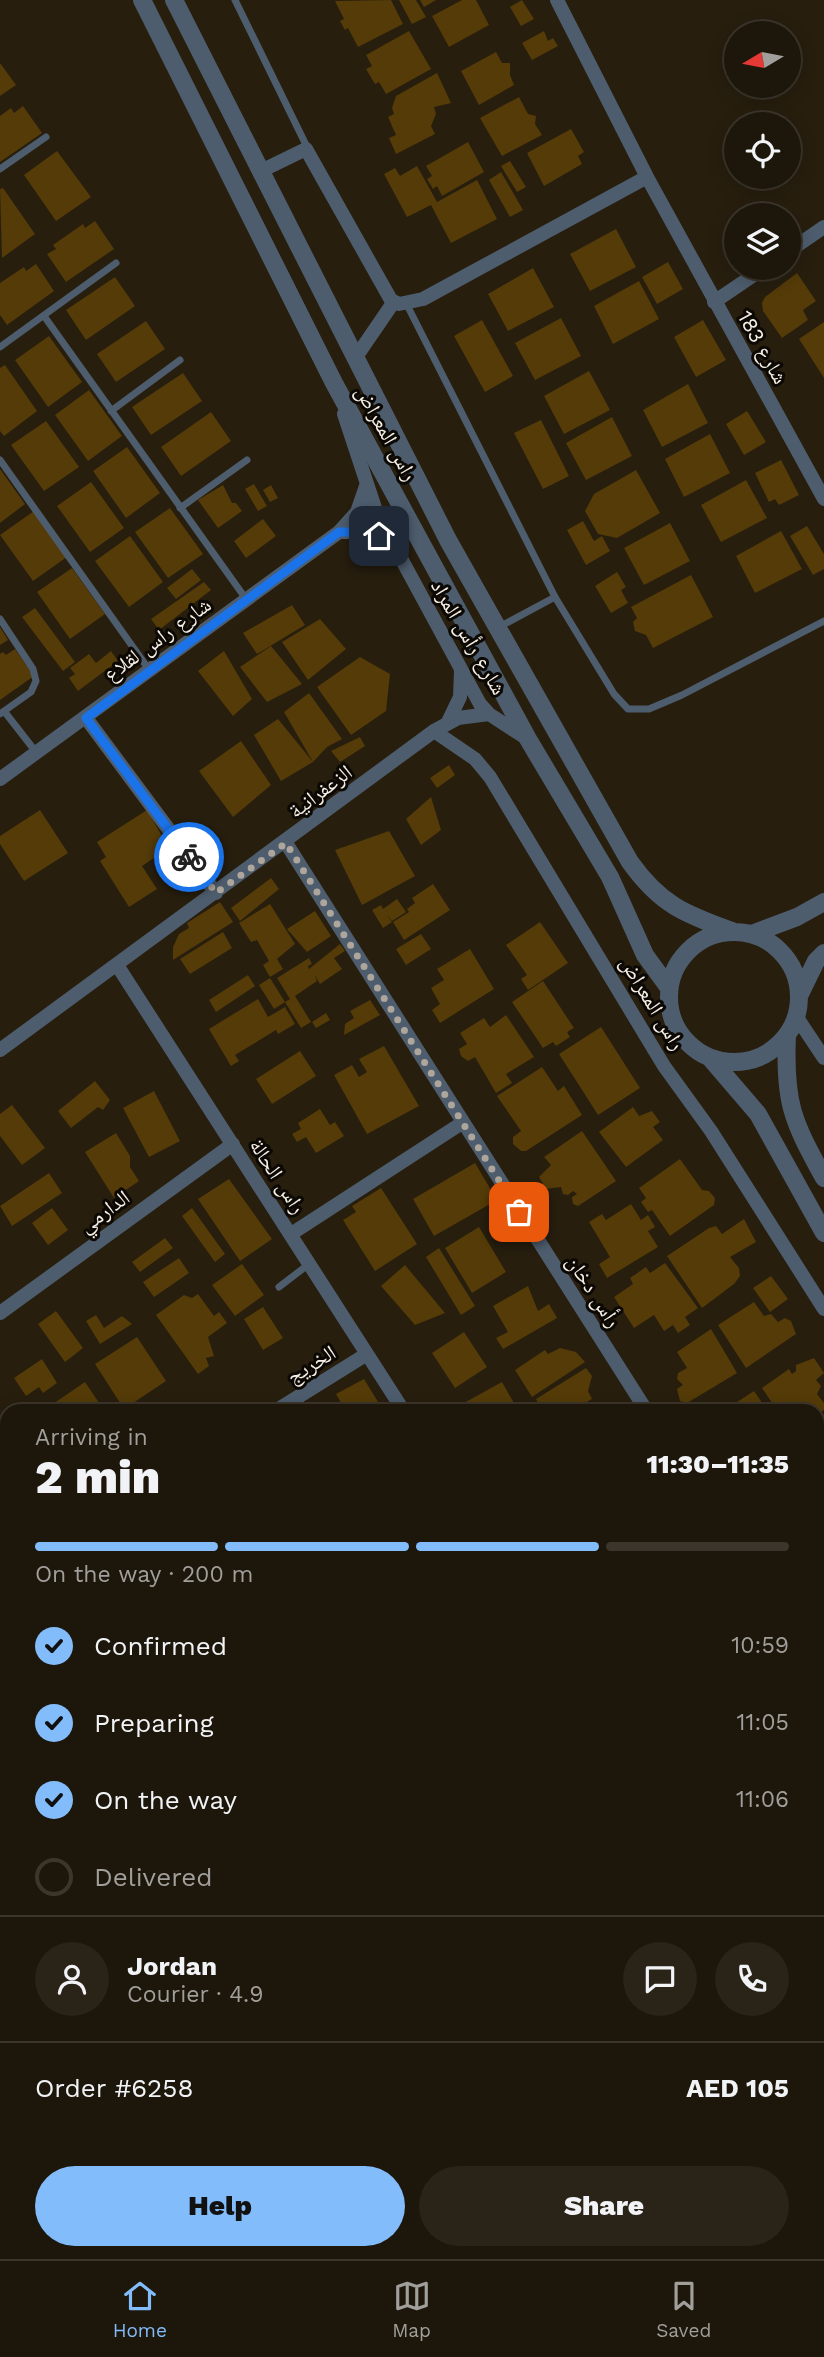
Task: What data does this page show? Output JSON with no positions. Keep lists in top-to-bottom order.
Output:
{
  "streets": {
    "street": [
      "شارع 183",
      "راس المعراض",
      "شارع رأس المراد",
      "شارع راس لقلاع",
      "الزعفرانية",
      "راس الحالة",
      "الدارمي",
      "رأس دخان",
      "الخريج"
    ]
  },
  "crossings": [
    ["راس المعراض", "شارع رأس المراد"],
    ["راس المعراض", "الزعفرانية"],
    ["شارع رأس المراد", "شارع راس لقلاع"],
    ["شارع رأس المراد", "الزعفرانية"],
    ["الزعفرانية", "راس الحالة"],
    ["الزعفرانية", "رأس دخان"],
    ["راس الحالة", "الدارمي"],
    ["راس الحالة", "الخريج"]
  ],
  "north": "left",
  "page": {
    "heading": ["2 min", "Arriving in", "11:30–11:35"],
    "panel": [
      "Jordan",
      "Courier · 4.9",
      "Order #6258",
      "AED 105"
    ],
    "bar": "On the way · 200 m",
    "list": [
      ["Confirmed", "10:59"],
      ["Preparing", "11:05"],
      ["On the way", "11:06"],
      "Delivered"
    ],
    "buttons": ["Help", "Share"],
    "tabs": ["Home", "Map", "Saved"]
  }
}
